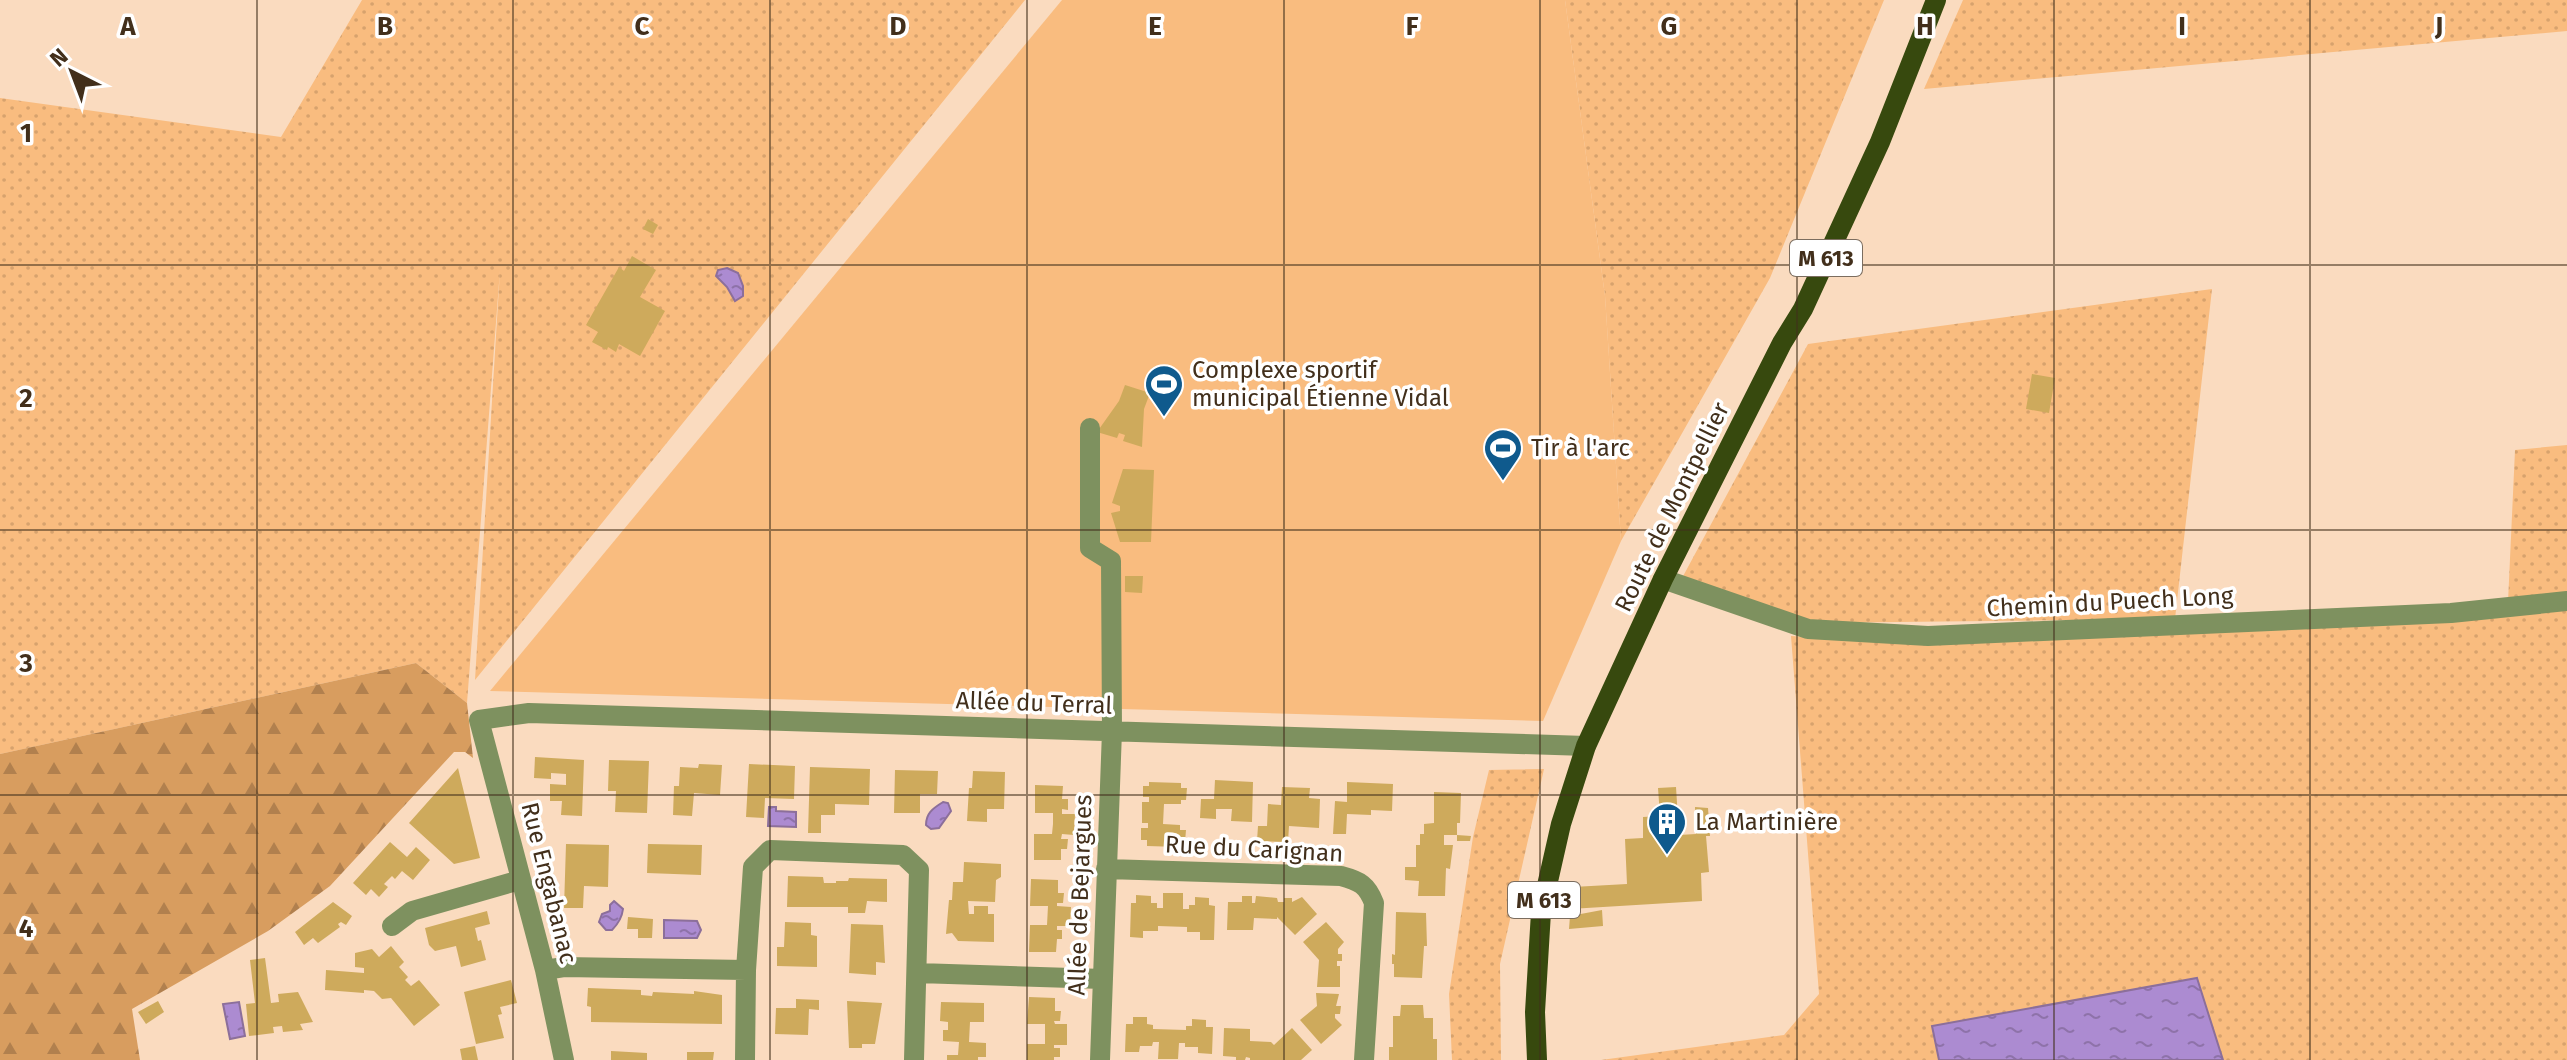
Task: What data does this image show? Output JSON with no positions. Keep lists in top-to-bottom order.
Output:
{
  "streets": {
    "main road": ["M 613", "Route de Montpellier"],
    "street": [
      "Chemin du Puech Long",
      "Allée du Terral",
      "Rue du Carignan",
      "Rue Engabanac",
      "Allée de Bejargues"
    ]
  },
  "crossings": [
    ["Route de Montpellier", "Chemin du Puech Long"],
    ["Route de Montpellier", "Allée du Terral"],
    ["Allée du Terral", "Rue Engabanac"],
    ["Allée du Terral", "Allée de Bejargues"],
    ["Rue du Carignan", "Allée de Bejargues"]
  ],
  "places": {
    "sports": ["Complexe sportif municipal Étienne Vidal", "Tir à l'arc"],
    "building": ["La Martinière"]
  },
  "north": "top left",
  "grid": {
    "columns": [
      "A",
      "B",
      "C",
      "D",
      "E",
      "F",
      "G",
      "H",
      "I",
      "J"
    ],
    "rows": [
      "1",
      "2",
      "3",
      "4"
    ]
  }
}
